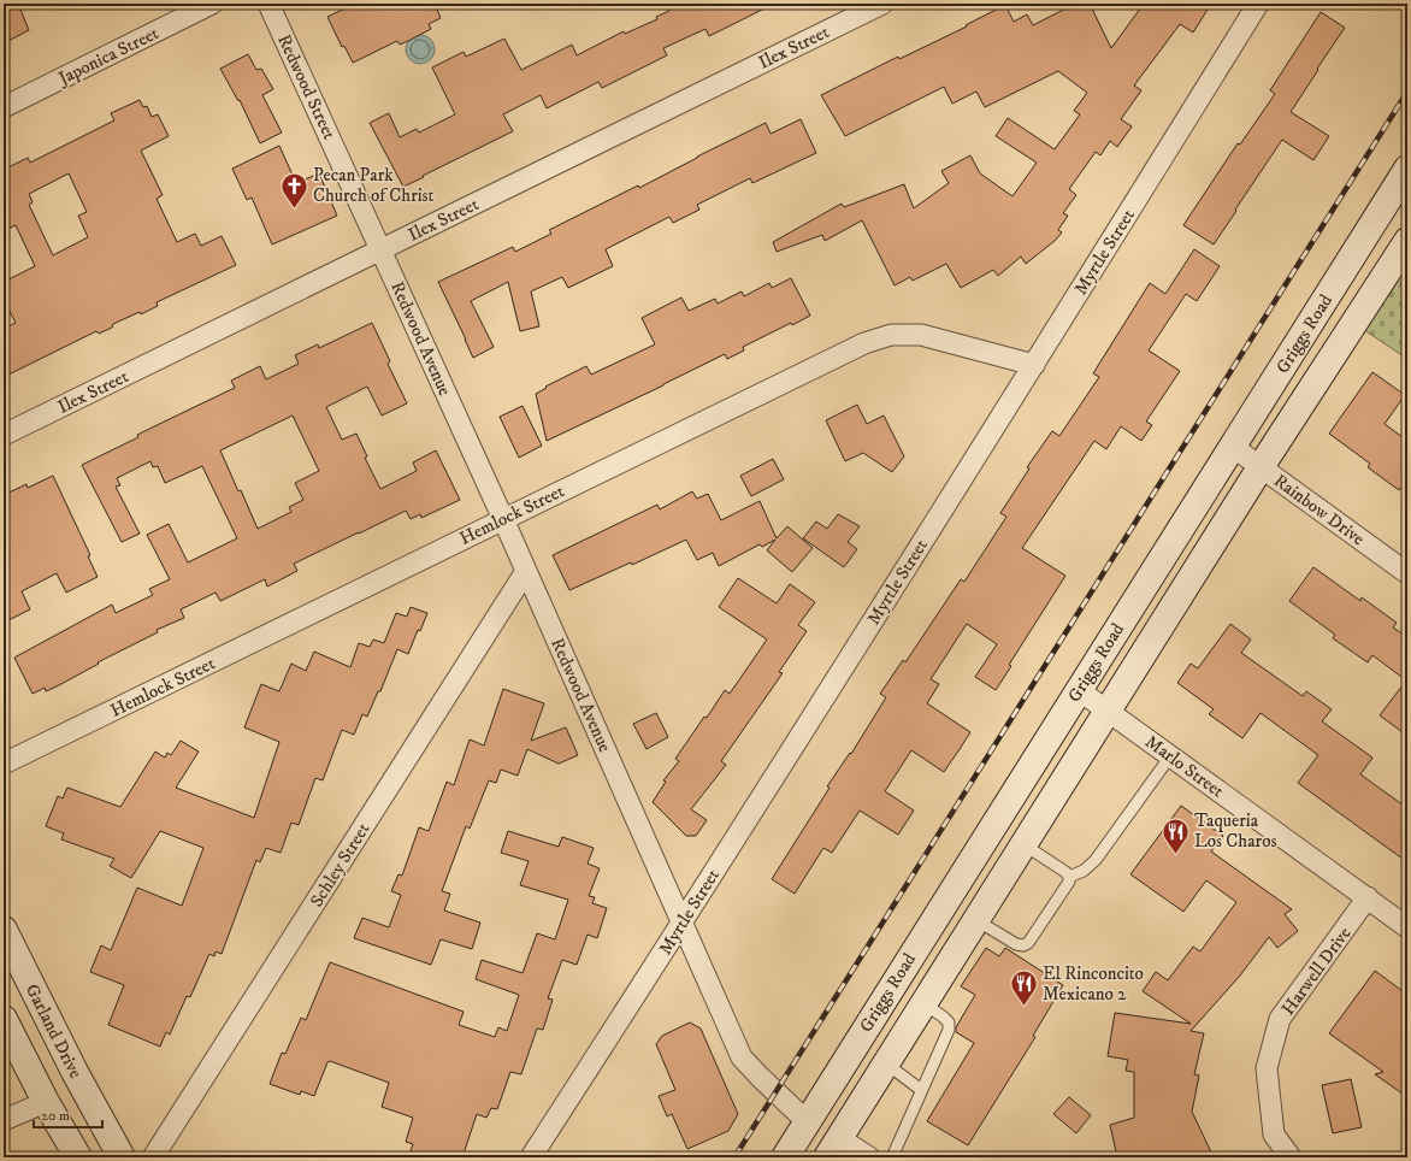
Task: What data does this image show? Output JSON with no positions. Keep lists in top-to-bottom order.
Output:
{
  "streets": {
    "main road": ["Griggs Road", "Garland Drive"],
    "street": [
      "Ilex Street",
      "Japonica Street",
      "Redwood Street",
      "Myrtle Street",
      "Redwood Avenue",
      "Rainbow Drive",
      "Hemlock Street",
      "Marlo Street",
      "Schley Street",
      "Harwell Drive"
    ]
  },
  "crossings": [
    ["Ilex Street", "Redwood Street"],
    ["Ilex Street", "Redwood Avenue"],
    ["Redwood Street", "Redwood Avenue"],
    ["Myrtle Street", "Redwood Avenue"],
    ["Myrtle Street", "Hemlock Street"],
    ["Griggs Road", "Redwood Avenue"],
    ["Griggs Road", "Rainbow Drive"],
    ["Griggs Road", "Marlo Street"],
    ["Redwood Avenue", "Hemlock Street"],
    ["Redwood Avenue", "Schley Street"],
    ["Marlo Street", "Harwell Drive"]
  ],
  "places": {
    "church": ["Pecan Park Church of Christ"],
    "restaurant": ["Taqueria Los Charos", "El Rinconcito Mexicano 2"]
  },
  "scale_bar": "20 m"
}
